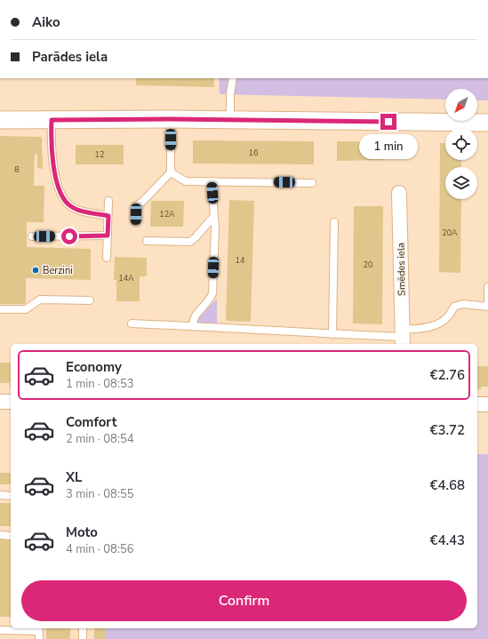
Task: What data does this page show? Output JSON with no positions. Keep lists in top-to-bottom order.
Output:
{
  "streets": {
    "street": ["Smēdes iela"]
  },
  "places": ["Berzini"],
  "house_numbers": [
    "16",
    "12",
    "8",
    "12A",
    "20A",
    "14",
    "20",
    "14A"
  ],
  "north": "bottom left",
  "page": {
    "banner": ["Aiko", "Parādes iela"],
    "bubble": "1 min",
    "list": [
      {
        "name": "Economy",
        "note": "1 min · 08:53",
        "value": "€2.76"
      },
      {
        "name": "Comfort",
        "note": "2 min · 08:54",
        "value": "€3.72"
      },
      {
        "name": "XL",
        "note": "3 min · 08:55",
        "value": "€4.68"
      },
      {
        "name": "Moto",
        "note": "4 min · 08:56",
        "value": "€4.43"
      }
    ],
    "buttons": "Confirm"
  }
}
